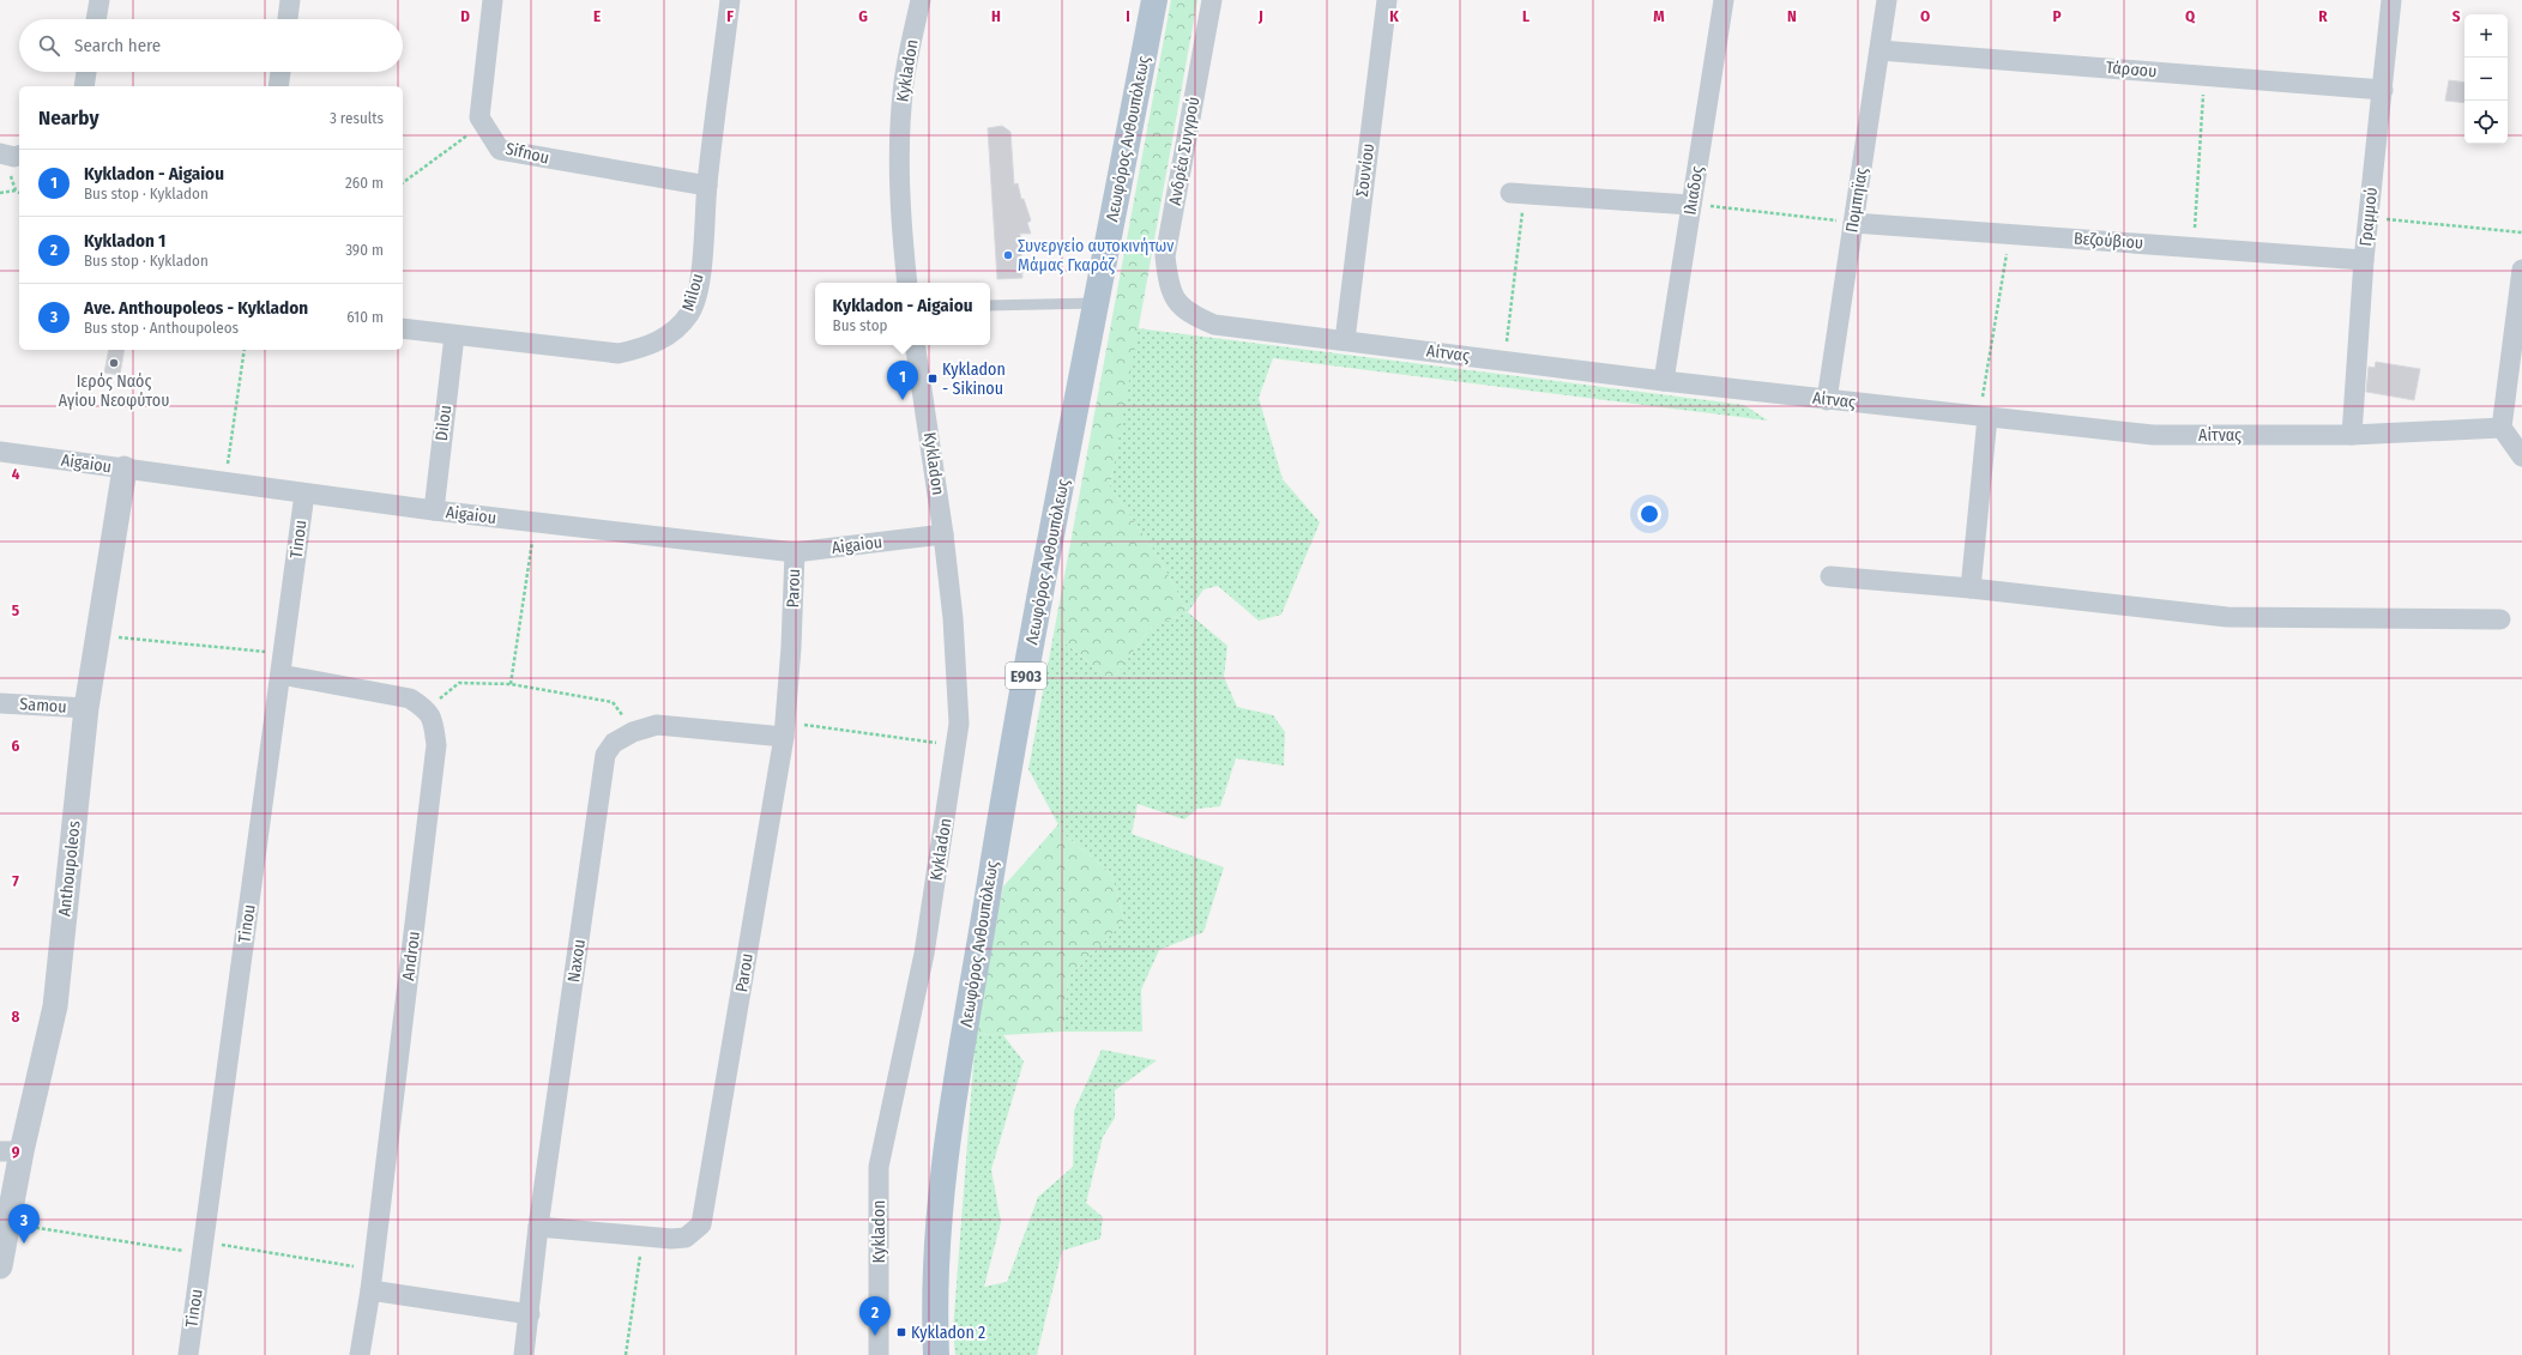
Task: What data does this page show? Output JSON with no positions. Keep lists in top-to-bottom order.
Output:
{
  "streets": {
    "main road": ["Λεωφόρος Ανθουπόλεως", "E903"],
    "street": [
      "Τάρσου",
      "Kykladon",
      "Ανδρέα Συγγρού",
      "Sifnou",
      "Σουνίου",
      "Ιλιαδος",
      "Πομπηϊας",
      "Γραμμού",
      "Βεζούβιου",
      "Milou",
      "Αίτνας",
      "Dilou",
      "Aigaiou",
      "Tinou",
      "Parou",
      "Samou",
      "Anthoupoleos",
      "Androu",
      "Naxou"
    ]
  },
  "crossings": [
    ["Τάρσου", "Πομπηϊας"],
    ["Τάρσου", "Γραμμού"],
    ["Kykladon", "Aigaiou"],
    ["Ανδρέα Συγγρού", "Αίτνας"],
    ["Sifnou", "Milou"],
    ["Σουνίου", "Αίτνας"],
    ["Ιλιαδος", "Αίτνας"],
    ["Πομπηϊας", "Βεζούβιου"],
    ["Πομπηϊας", "Αίτνας"],
    ["Γραμμού", "Βεζούβιου"],
    ["Γραμμού", "Αίτνας"],
    ["Milou", "Dilou"],
    ["Dilou", "Aigaiou"],
    ["Aigaiou", "Tinou"],
    ["Aigaiou", "Parou"],
    ["Aigaiou", "Anthoupoleos"],
    ["Parou", "Naxou"],
    ["Samou", "Anthoupoleos"]
  ],
  "places": {
    "other": ["Συνεργείο αυτοκινήτων Μάμας Γκαράζ", "Ιερός Ναός Αγίου Νεοφύτου"],
    "transit": ["Kykladon - Sikinou", "Kykladon 2"]
  },
  "page": {
    "map_buttons": ["+", "−"],
    "search": "Search here",
    "heading": ["Nearby", "3 results"],
    "list": [
      {
        "mark": "1",
        "name": "Kykladon - Aigaiou",
        "note": "Bus stop · Kykladon",
        "value": "260 m"
      },
      {
        "mark": "2",
        "name": "Kykladon 1",
        "note": "Bus stop · Kykladon",
        "value": "390 m"
      },
      {
        "mark": "3",
        "name": "Ave. Anthoupoleos - Kykladon",
        "note": "Bus stop · Anthoupoleos",
        "value": "610 m"
      }
    ],
    "popup": ["Kykladon - Aigaiou", "Bus stop"],
    "pins": ["1", "3", "2"]
  },
  "grid": {
    "columns": [
      "D",
      "E",
      "F",
      "G",
      "H",
      "I",
      "J",
      "K",
      "L",
      "M",
      "N",
      "O",
      "P",
      "Q",
      "R",
      "S"
    ],
    "rows": [
      "4",
      "5",
      "6",
      "7",
      "8",
      "9"
    ]
  }
}
